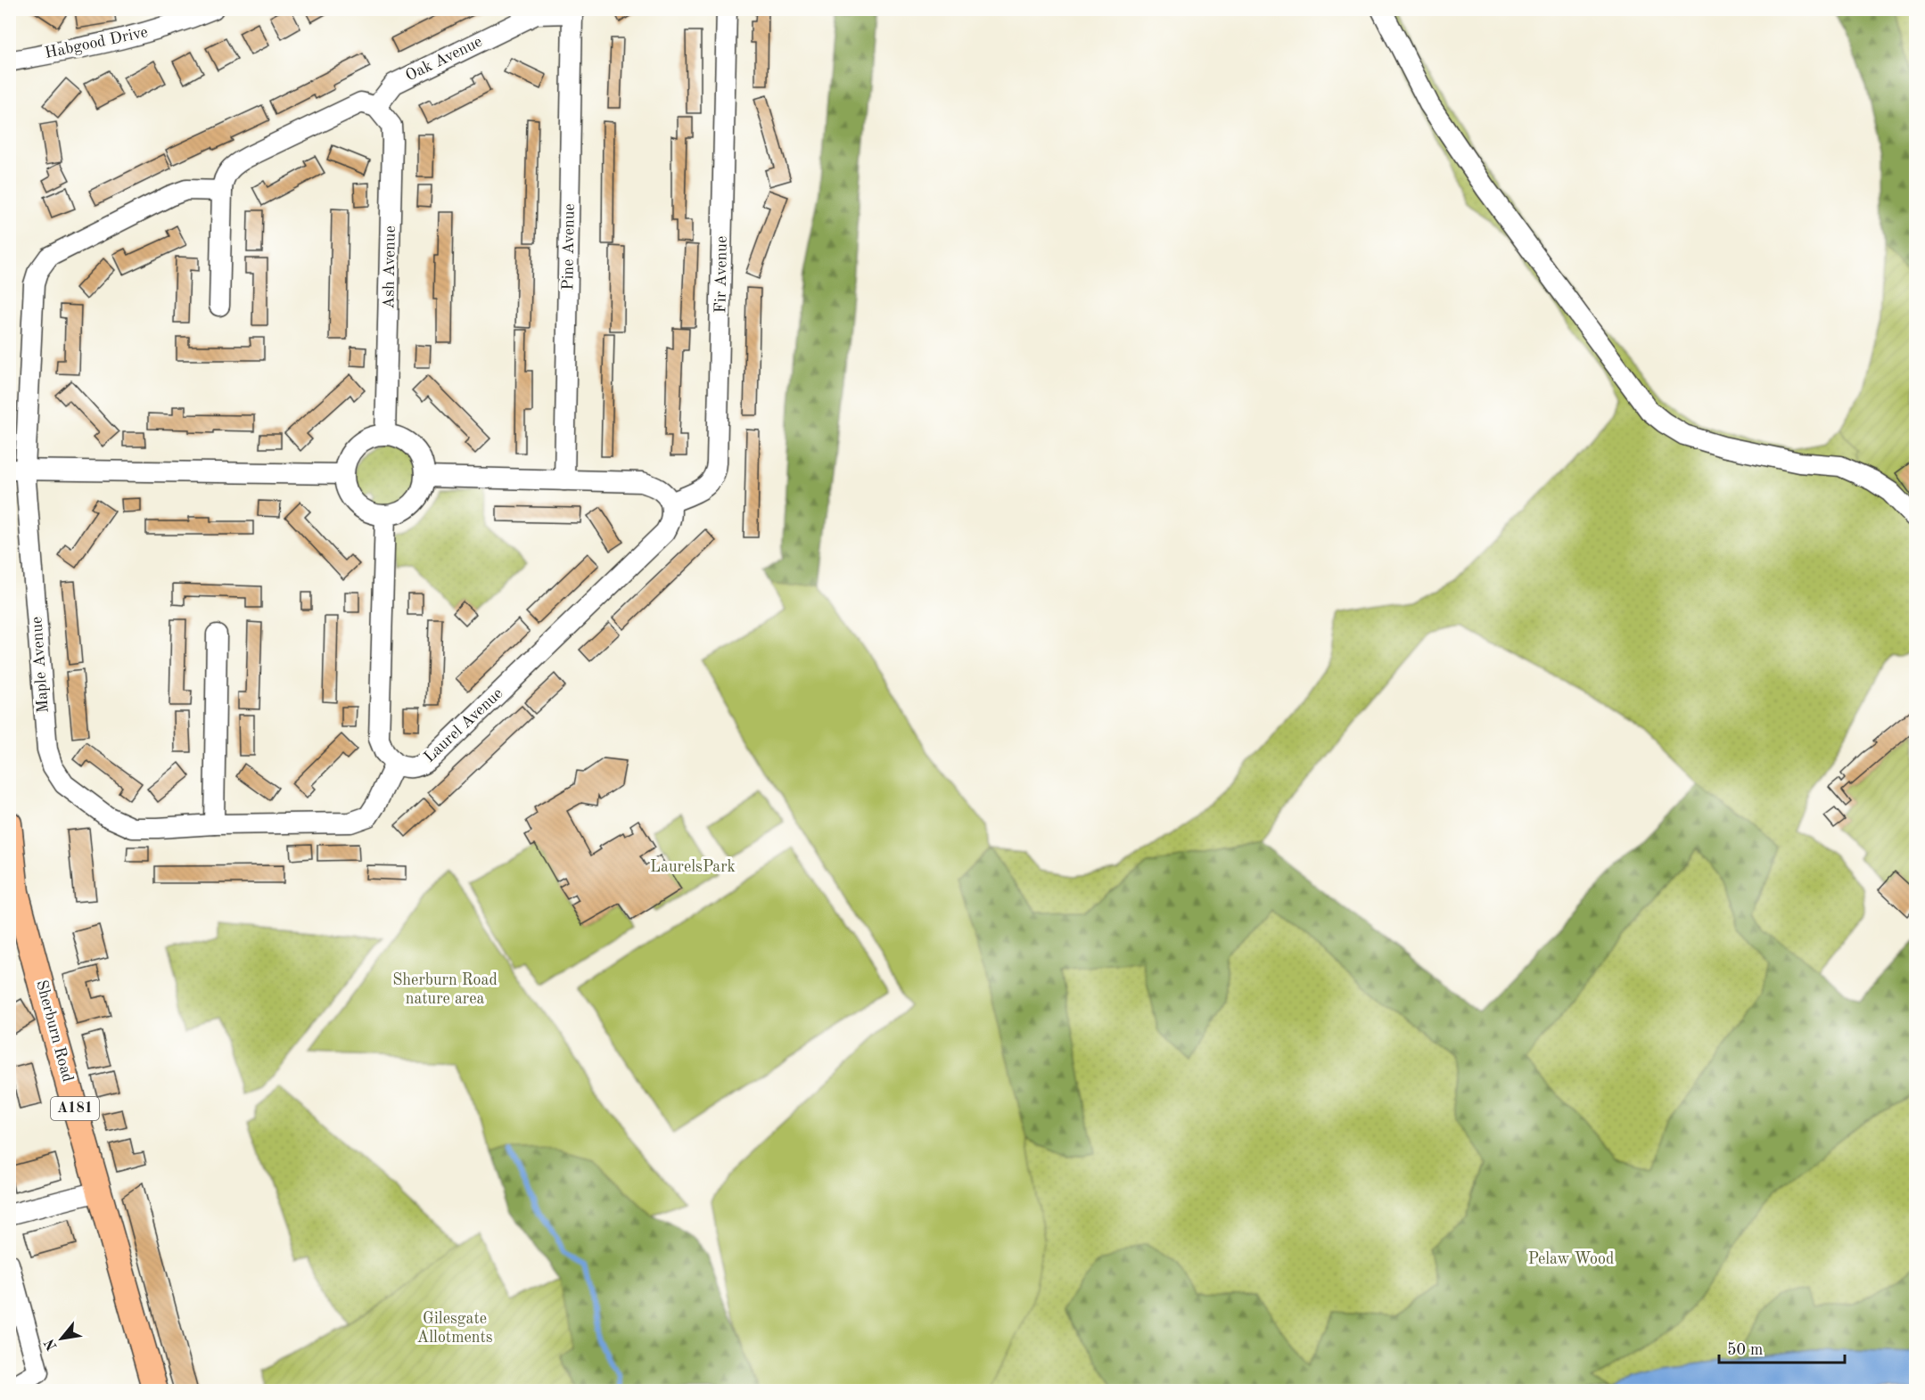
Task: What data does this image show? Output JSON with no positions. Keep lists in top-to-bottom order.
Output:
{
  "streets": {
    "main road": ["Sherburn Road", "A181"],
    "street": [
      "Habgood Drive",
      "Oak Avenue",
      "Pine Avenue",
      "Ash Avenue",
      "Fir Avenue",
      "Maple Avenue",
      "Laurel Avenue"
    ]
  },
  "crossings": [
    ["Oak Avenue", "Pine Avenue"],
    ["Oak Avenue", "Ash Avenue"],
    ["Fir Avenue", "Laurel Avenue"]
  ],
  "parks": [
    "LaurelsPark",
    "Sherburn Road nature area",
    "Pelaw Wood",
    "Gilesgate Allotments"
  ],
  "scale_bar": "50 m",
  "north": "bottom left"
}
